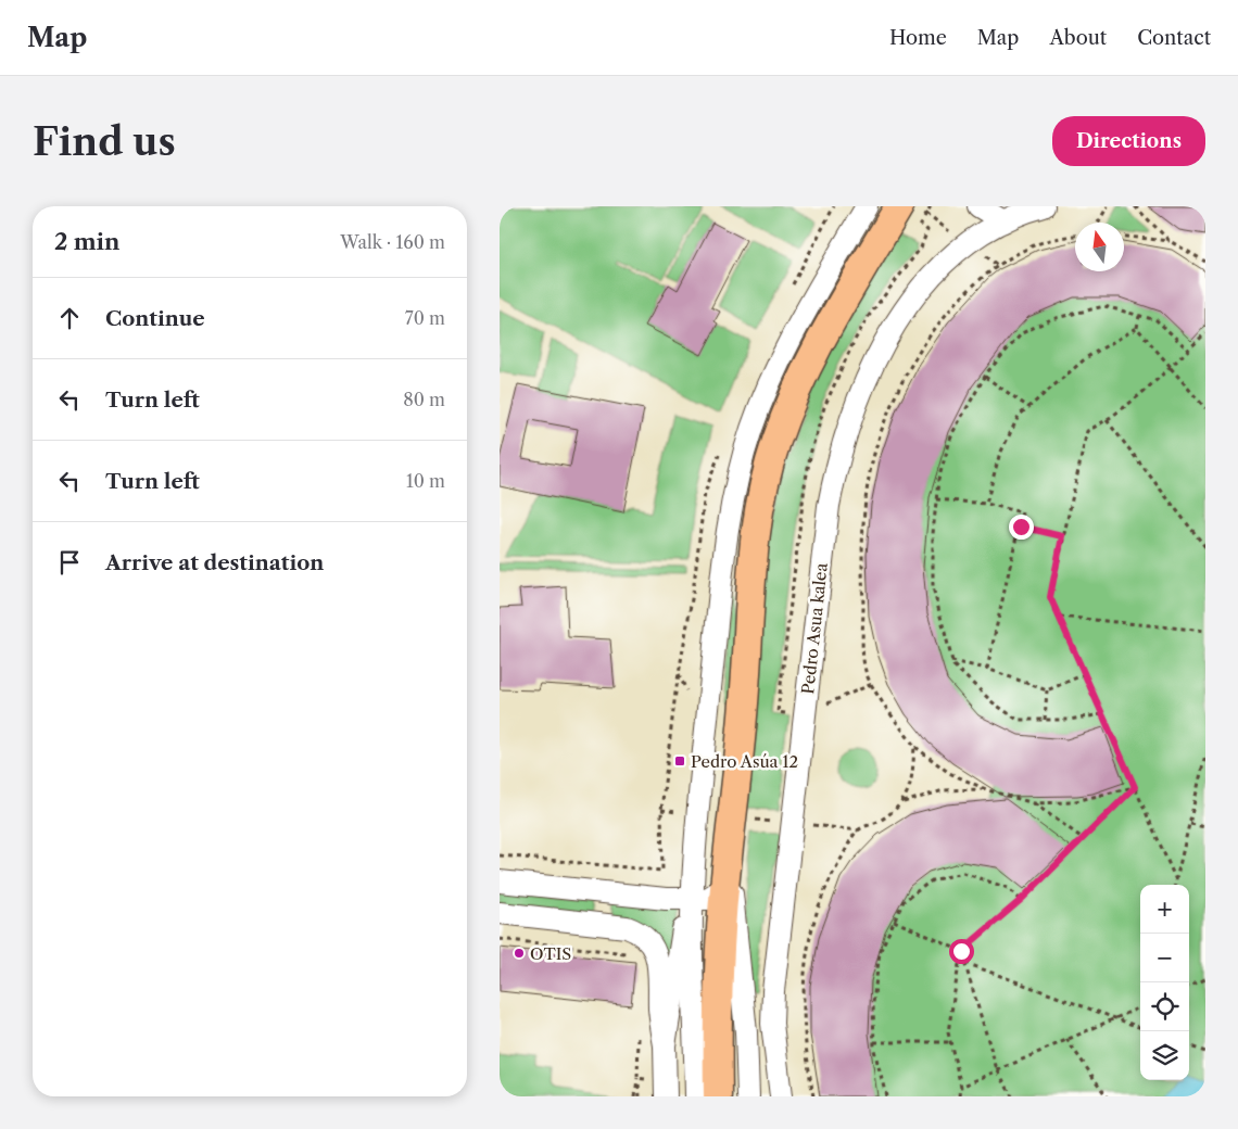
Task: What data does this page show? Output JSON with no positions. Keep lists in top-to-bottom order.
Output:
{
  "streets": {
    "street": ["Pedro Asua kalea"]
  },
  "places": {
    "transit": ["Pedro Asúa 12"],
    "other": ["OTIS"]
  },
  "north": "top",
  "page": {
    "header": "Map",
    "nav": [
      "Home",
      "Map",
      "About",
      "Contact"
    ],
    "buttons": "Directions",
    "title": "Find us",
    "heading": ["2 min", "Walk · 160 m"],
    "list": [
      ["Continue", "70 m"],
      ["Turn left", "80 m"],
      ["Turn left", "10 m"],
      "Arrive at destination"
    ],
    "map_buttons": ["+", "−"]
  }
}
